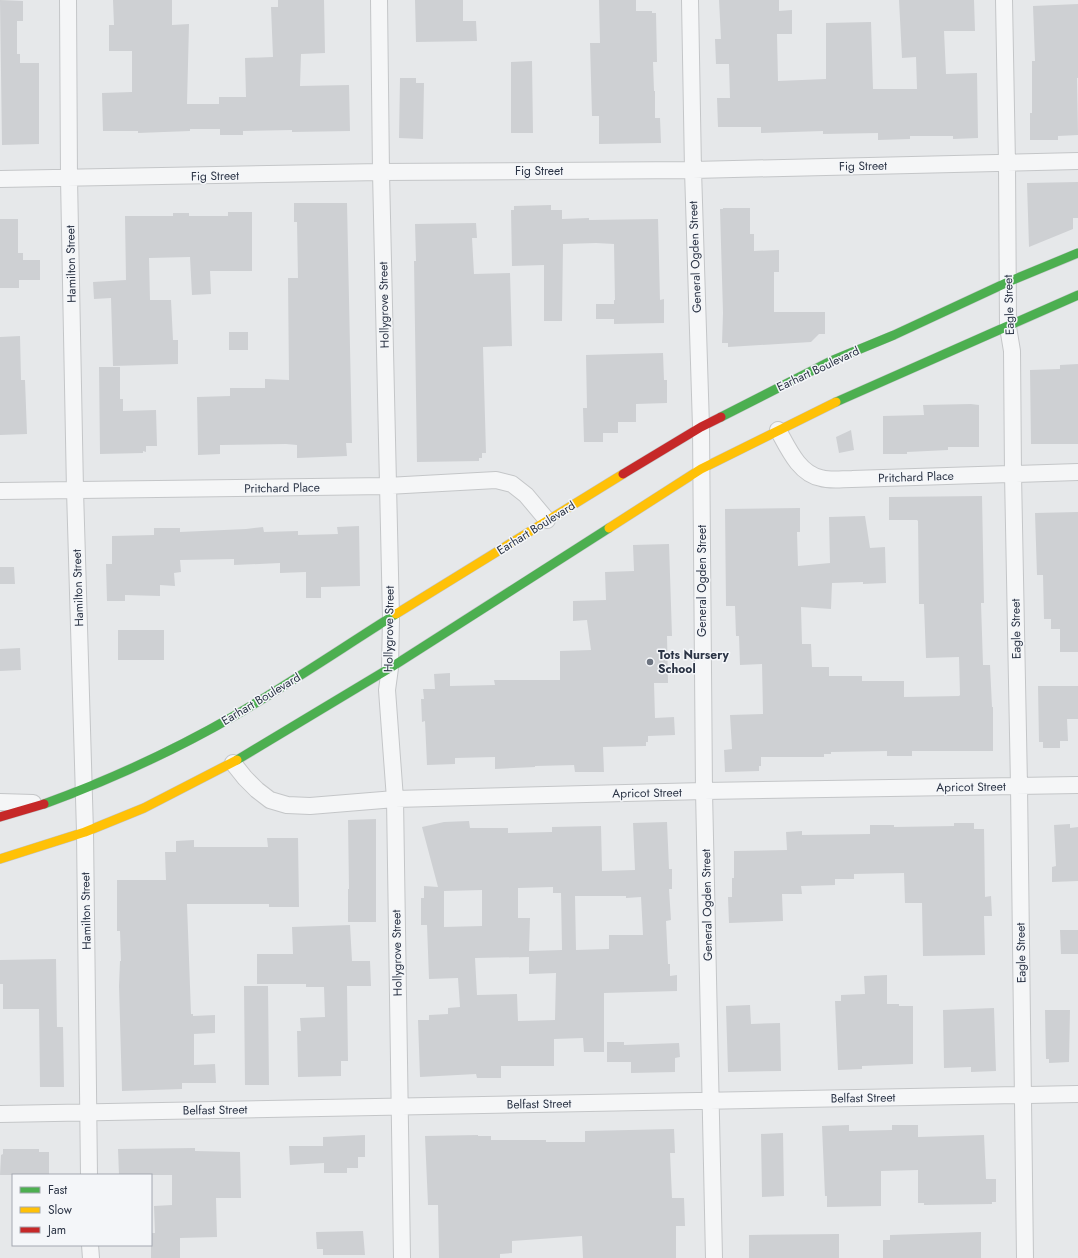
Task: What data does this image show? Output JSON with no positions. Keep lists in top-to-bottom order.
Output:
{
  "streets": {
    "main road": ["Earhart Boulevard"],
    "street": [
      "Fig Street",
      "General Ogden Street",
      "Hamilton Street",
      "Hollygrove Street",
      "Eagle Street",
      "Pritchard Place",
      "Apricot Street",
      "Belfast Street"
    ]
  },
  "crossings": [
    ["Fig Street", "General Ogden Street"],
    ["Fig Street", "Hamilton Street"],
    ["Fig Street", "Hollygrove Street"],
    ["Fig Street", "Eagle Street"],
    ["General Ogden Street", "Earhart Boulevard"],
    ["General Ogden Street", "Apricot Street"],
    ["General Ogden Street", "Belfast Street"],
    ["Hamilton Street", "Earhart Boulevard"],
    ["Hamilton Street", "Pritchard Place"],
    ["Hamilton Street", "Belfast Street"],
    ["Hollygrove Street", "Earhart Boulevard"],
    ["Hollygrove Street", "Pritchard Place"],
    ["Hollygrove Street", "Apricot Street"],
    ["Hollygrove Street", "Belfast Street"],
    ["Eagle Street", "Earhart Boulevard"],
    ["Eagle Street", "Pritchard Place"],
    ["Eagle Street", "Apricot Street"],
    ["Eagle Street", "Belfast Street"],
    ["Earhart Boulevard", "Pritchard Place"]
  ],
  "places": ["Tots Nursery School"],
  "legend": ["Fast", "Slow", "Jam"]
}
